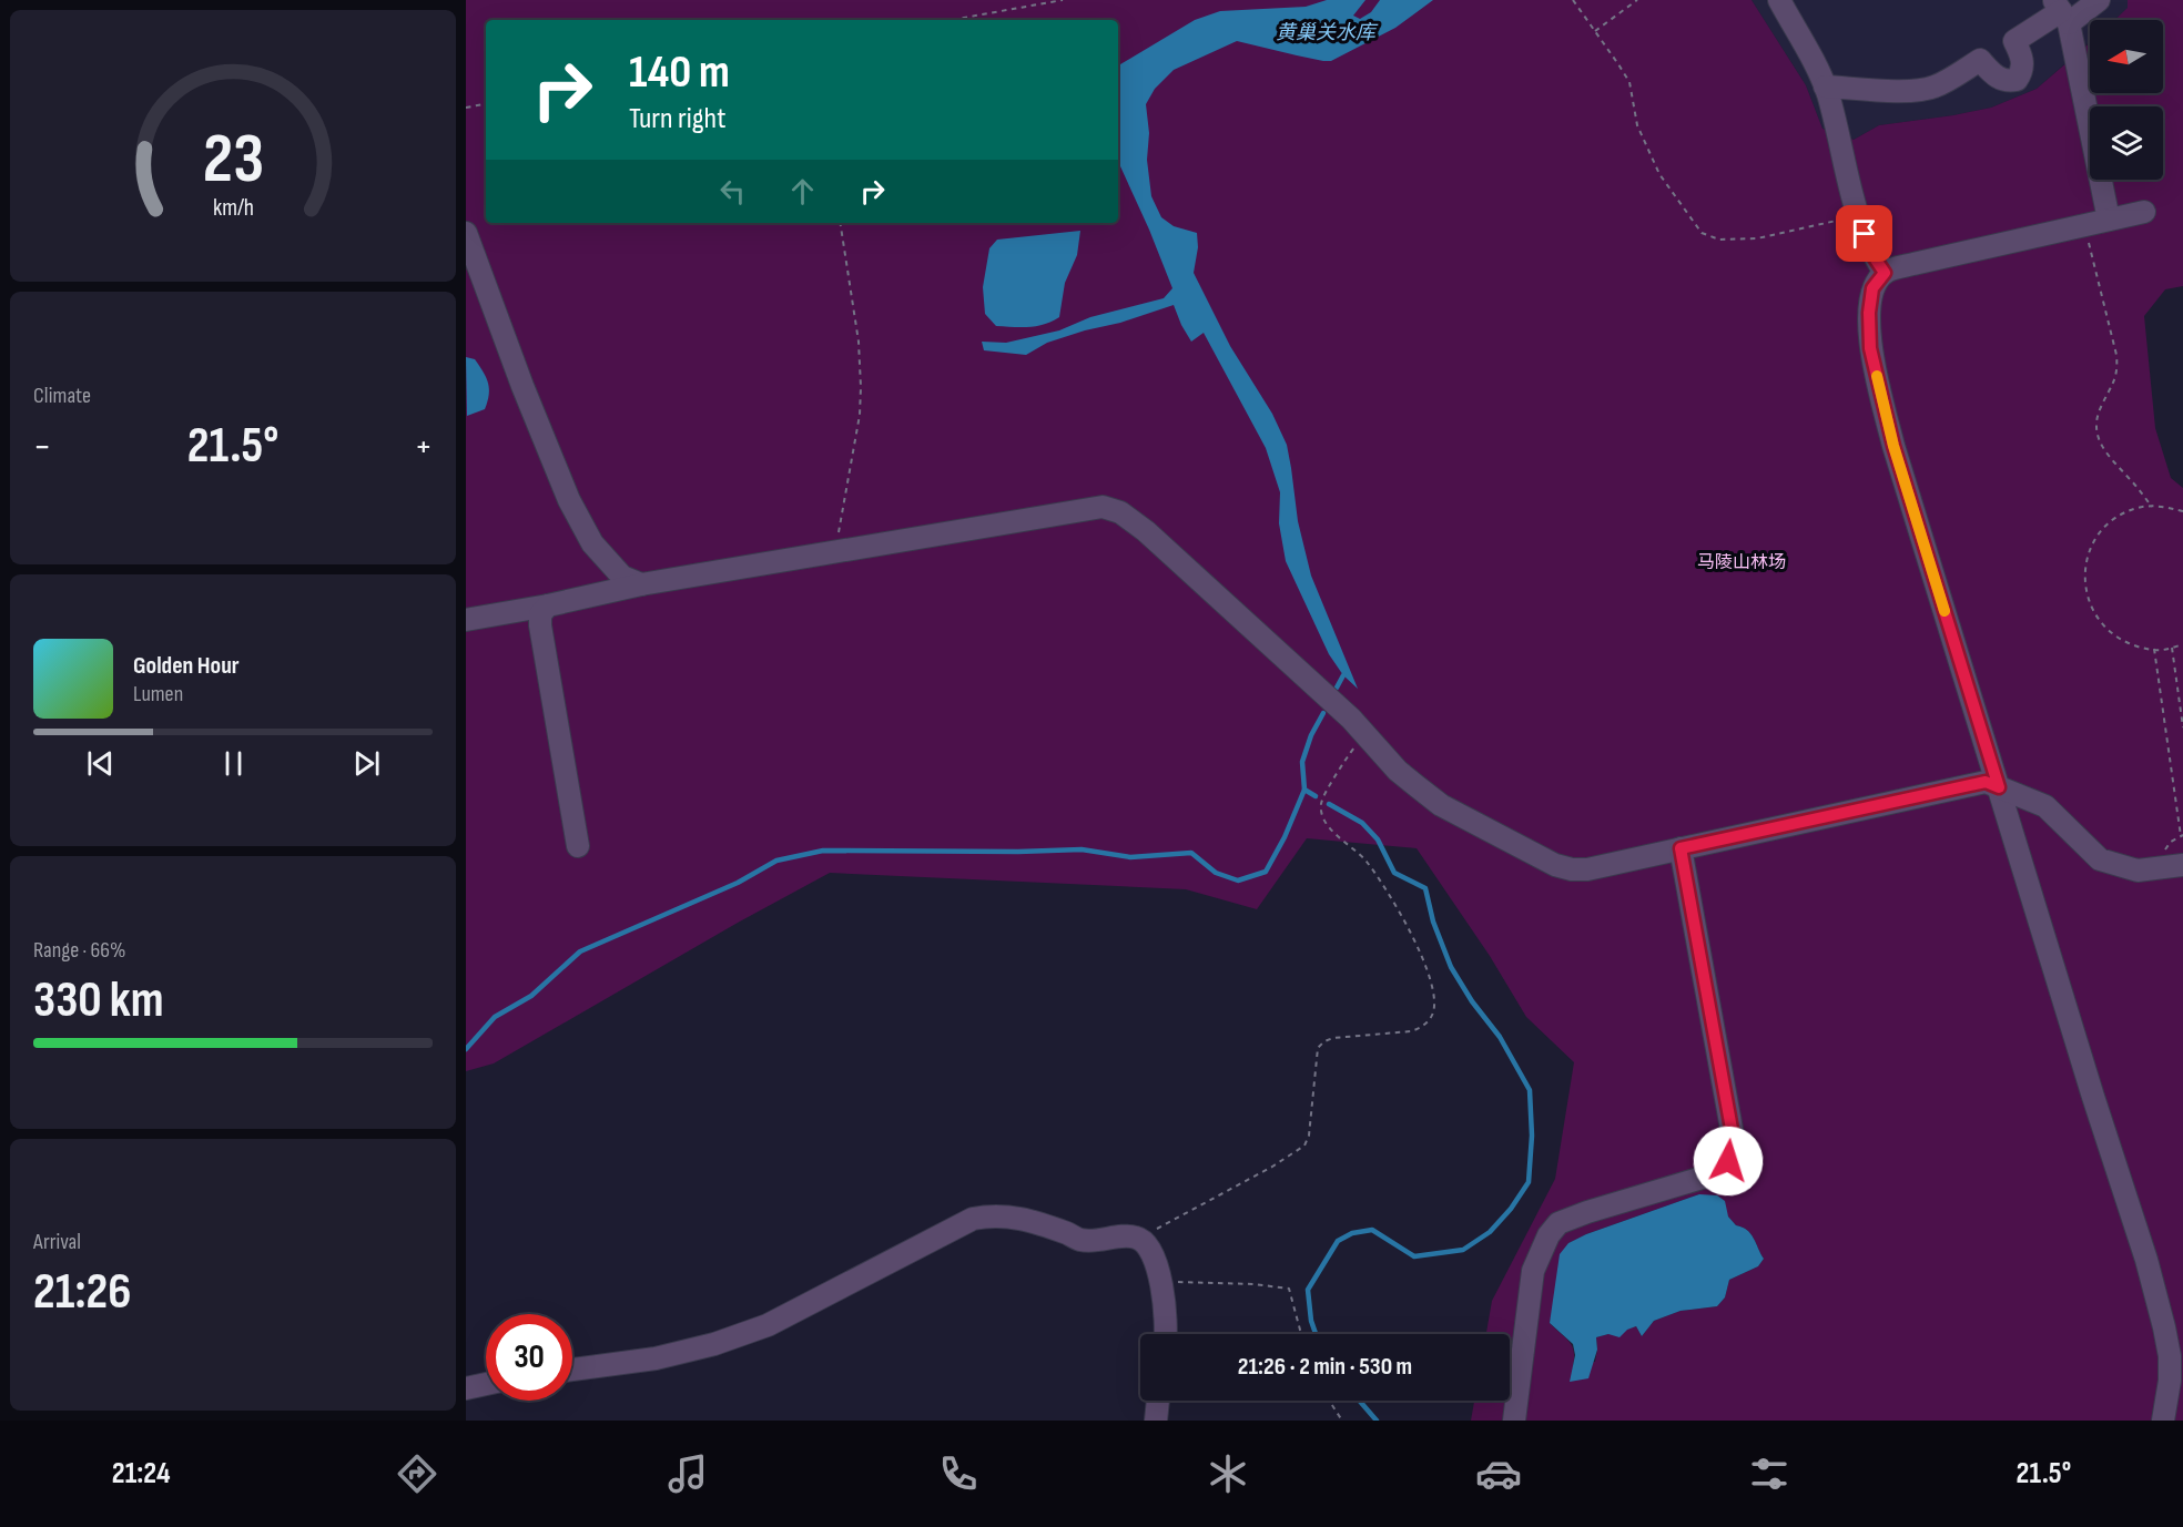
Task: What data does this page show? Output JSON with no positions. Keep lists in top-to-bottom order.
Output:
{
  "water": ["黄巢关水库"],
  "parks": ["马陵山林场"],
  "north": "left",
  "page": {
    "turn": ["140 m", "Turn right"],
    "tile": [
      "Climate",
      ["Range · 66%", "330 km"],
      ["Arrival", "21:26"]
    ],
    "heat": ["−", "21.5°", "+"],
    "song": ["Golden Hour", "Lumen"],
    "limit": "30",
    "trip": "21:26 · 2 min · 530 m",
    "tabs": ["21:24", "21.5°"],
    "gauge": ["23", "km/h"]
  }
}
